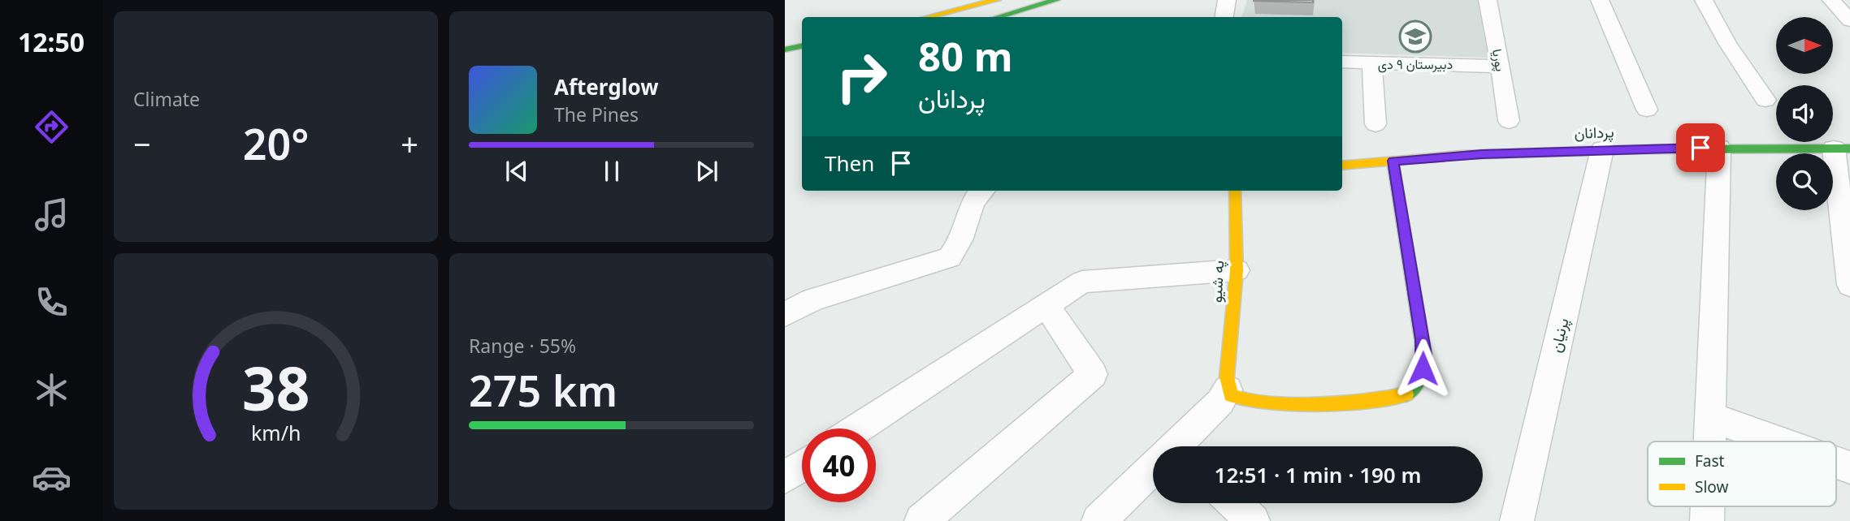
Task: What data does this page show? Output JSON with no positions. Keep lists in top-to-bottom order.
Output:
{
  "streets": {
    "street": [
      "پوریا",
      "پردانان",
      "په شیو",
      "پرنیان"
    ]
  },
  "crossings": [
    ["پردانان", "پرنیان"]
  ],
  "places": {
    "school or university": ["دبیرستان ۹ دی"]
  },
  "legend": ["Fast", "Slow"],
  "north": "right",
  "page": {
    "tabs": "12:50",
    "tile": [
      "Climate",
      ["Range · 55%", "275 km"]
    ],
    "turn": ["80 m", "پردانان"],
    "song": ["Afterglow", "The Pines"],
    "heat": ["−", "20°", "+"],
    "then": "Then",
    "limit": "40",
    "trip": "12:51 · 1 min · 190 m",
    "gauge": ["38", "km/h"]
  }
}
